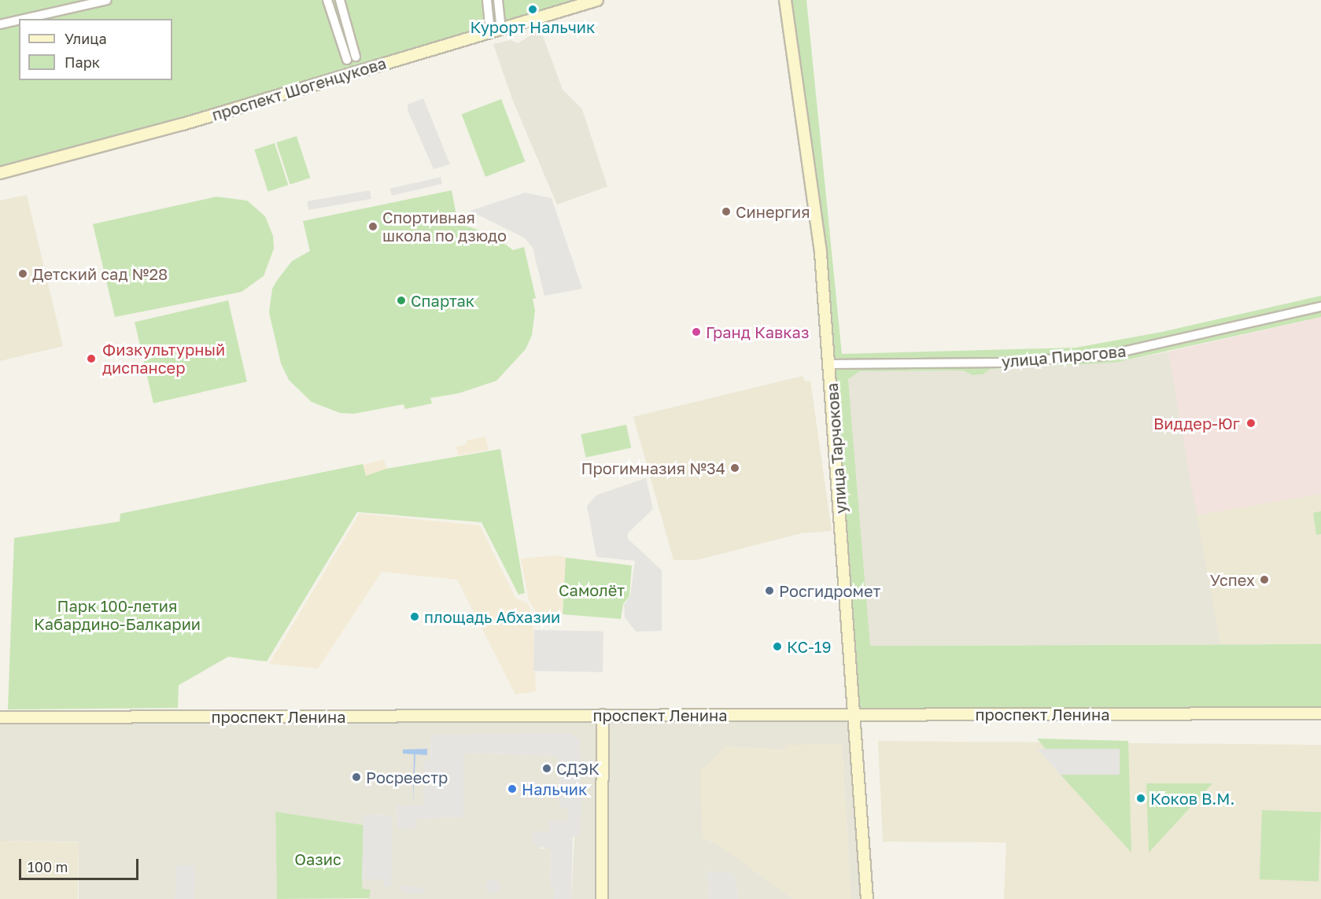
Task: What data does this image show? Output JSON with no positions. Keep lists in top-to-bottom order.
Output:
{
  "streets": {
    "street": [
      "проспект Шогенцукова",
      "улица Пирогова",
      "улица Тарчокова",
      "проспект Ленина"
    ]
  },
  "crossings": [
    ["улица Пирогова", "улица Тарчокова"],
    ["улица Тарчокова", "проспект Ленина"]
  ],
  "parks": ["Самолёт", "Парк 100-летия Кабардино-Балкарии", "Оазис"],
  "places": [
    "Курорт Нальчик",
    "Синергия",
    "Спортивная школа по дзюдо",
    "Детский сад №28",
    "Спартак",
    "Гранд Кавказ",
    "Физкультурный диспансер",
    "Виддер-Юг",
    "Прогимназия №34",
    "Успех",
    "Росгидромет",
    "площадь Абхазии",
    "КС-19",
    "СДЭК",
    "Росреестр",
    "Нальчик",
    "Коков В.М."
  ],
  "legend": ["Улица", "Парк"],
  "scale_bar": "100 m"
}
